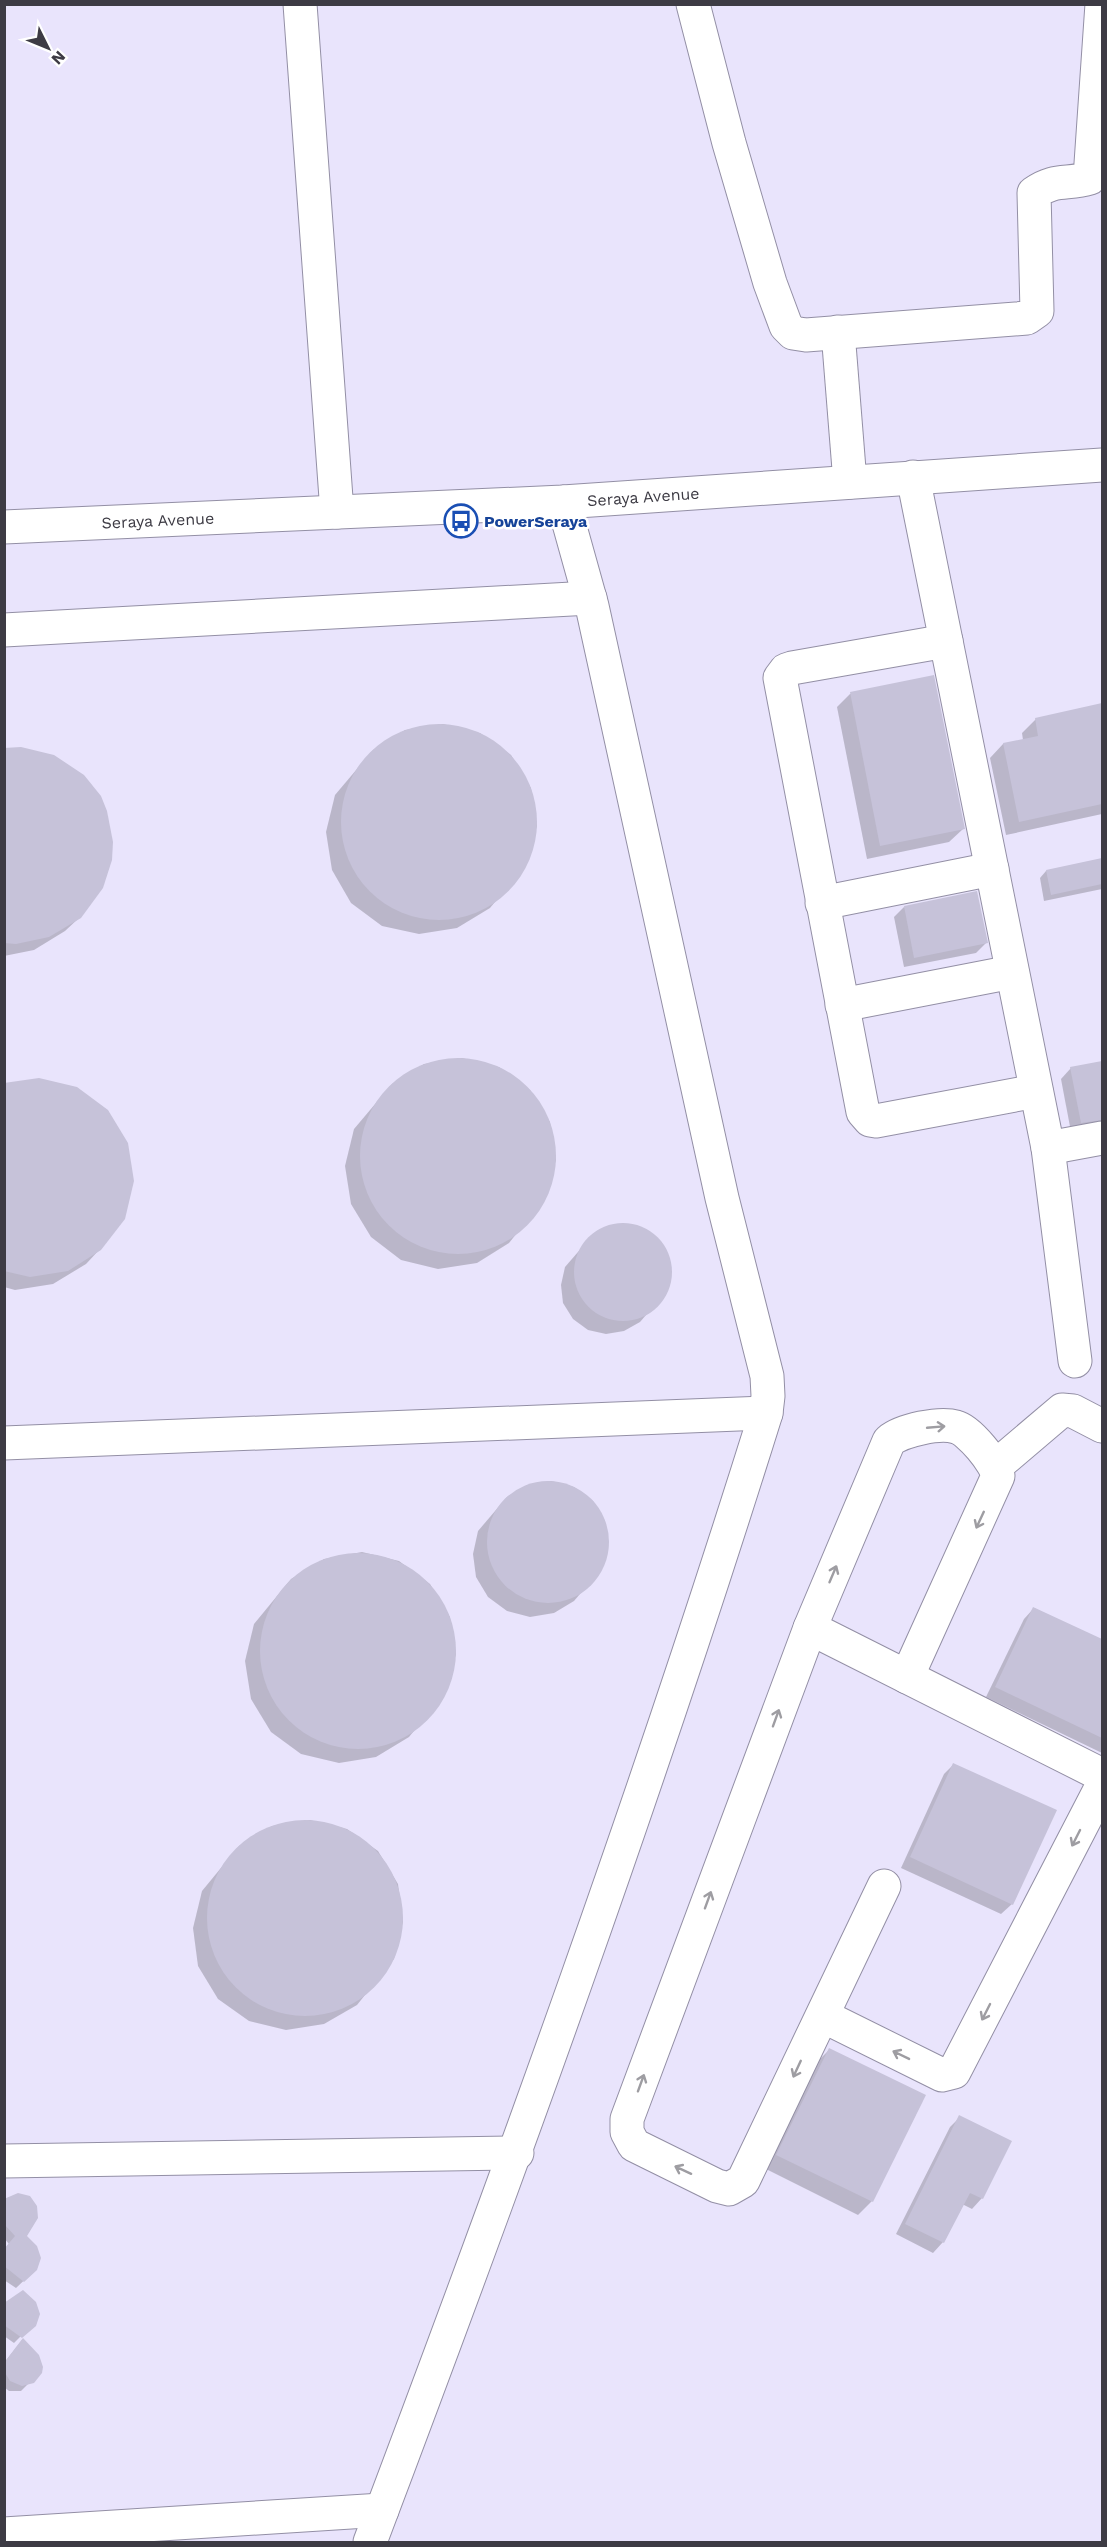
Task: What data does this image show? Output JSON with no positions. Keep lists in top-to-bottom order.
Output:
{
  "streets": {
    "street": ["Seraya Avenue"]
  },
  "places": {
    "bus stop": ["PowerSeraya"]
  },
  "north": "bottom right"
}
